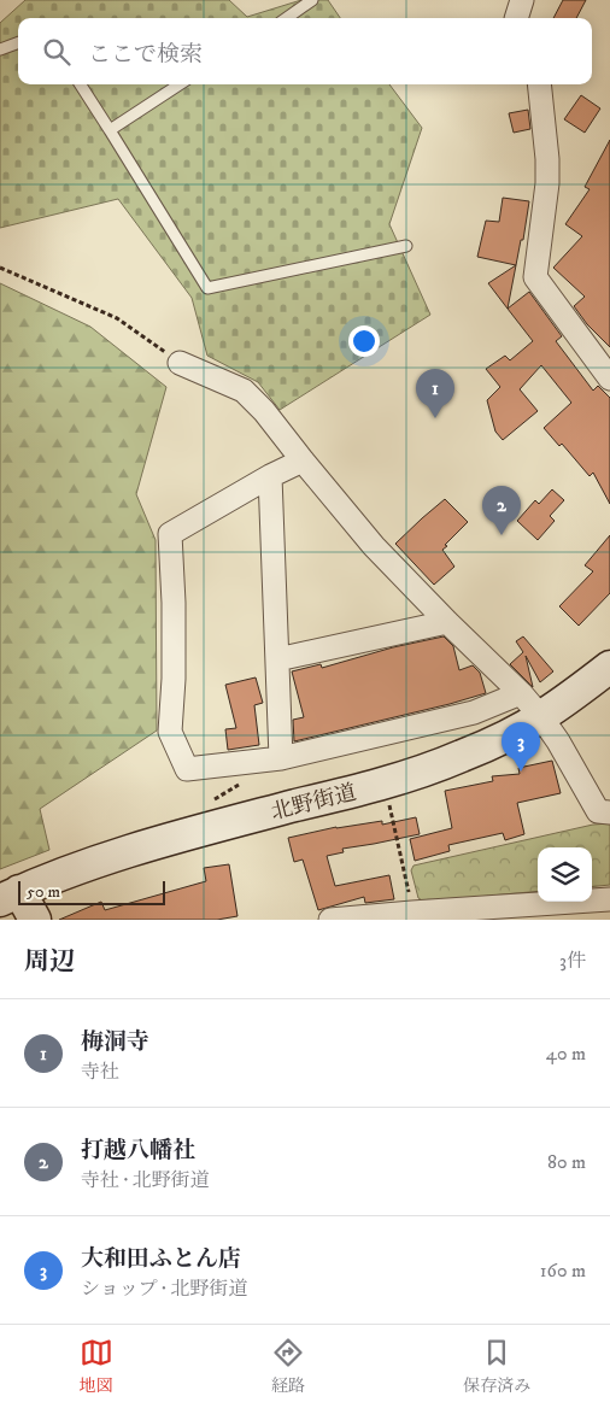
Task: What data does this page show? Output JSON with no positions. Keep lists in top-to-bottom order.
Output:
{
  "streets": {
    "main road": ["北野街道"]
  },
  "scale_bar": "50 m",
  "page": {
    "search": "ここで検索",
    "pins": ["1", "2", "3"],
    "scale": "50 m",
    "heading": ["周辺", "3件"],
    "list": [
      {
        "mark": "1",
        "name": "梅洞寺",
        "note": "寺社",
        "value": "40 m"
      },
      {
        "mark": "2",
        "name": "打越八幡社",
        "note": "寺社 · 北野街道",
        "value": "80 m"
      },
      {
        "mark": "3",
        "name": "大和田ふとん店",
        "note": "ショップ · 北野街道",
        "value": "160 m"
      }
    ],
    "nav": ["地図", "経路", "保存済み"]
  }
}
